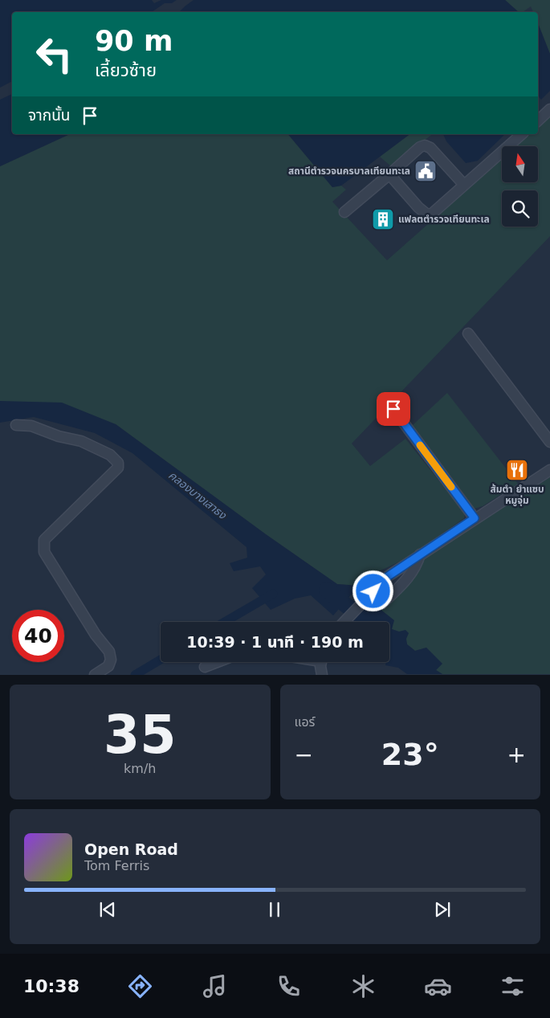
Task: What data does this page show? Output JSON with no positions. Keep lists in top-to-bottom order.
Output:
{
  "water": ["คลองบางเสาธง"],
  "places": {
    "public building": ["สถานีตำรวจนครบาลเทียนทะเล"],
    "building": ["แฟลตตำรวจเทียนทะเล"],
    "restaurant": ["ส้มตำ ยำแซบ หมูจุ่ม"]
  },
  "north": "top",
  "page": {
    "turn": ["90 m", "เลี้ยวซ้าย"],
    "then": "จากนั้น",
    "limit": "40",
    "trip": "10:39 · 1 นาที · 190 m",
    "tile": [
      ["35", "km/h"],
      "แอร์"
    ],
    "heat": ["−", "23°", "+"],
    "song": ["Open Road", "Tom Ferris"],
    "tabs": "10:38"
  }
}
